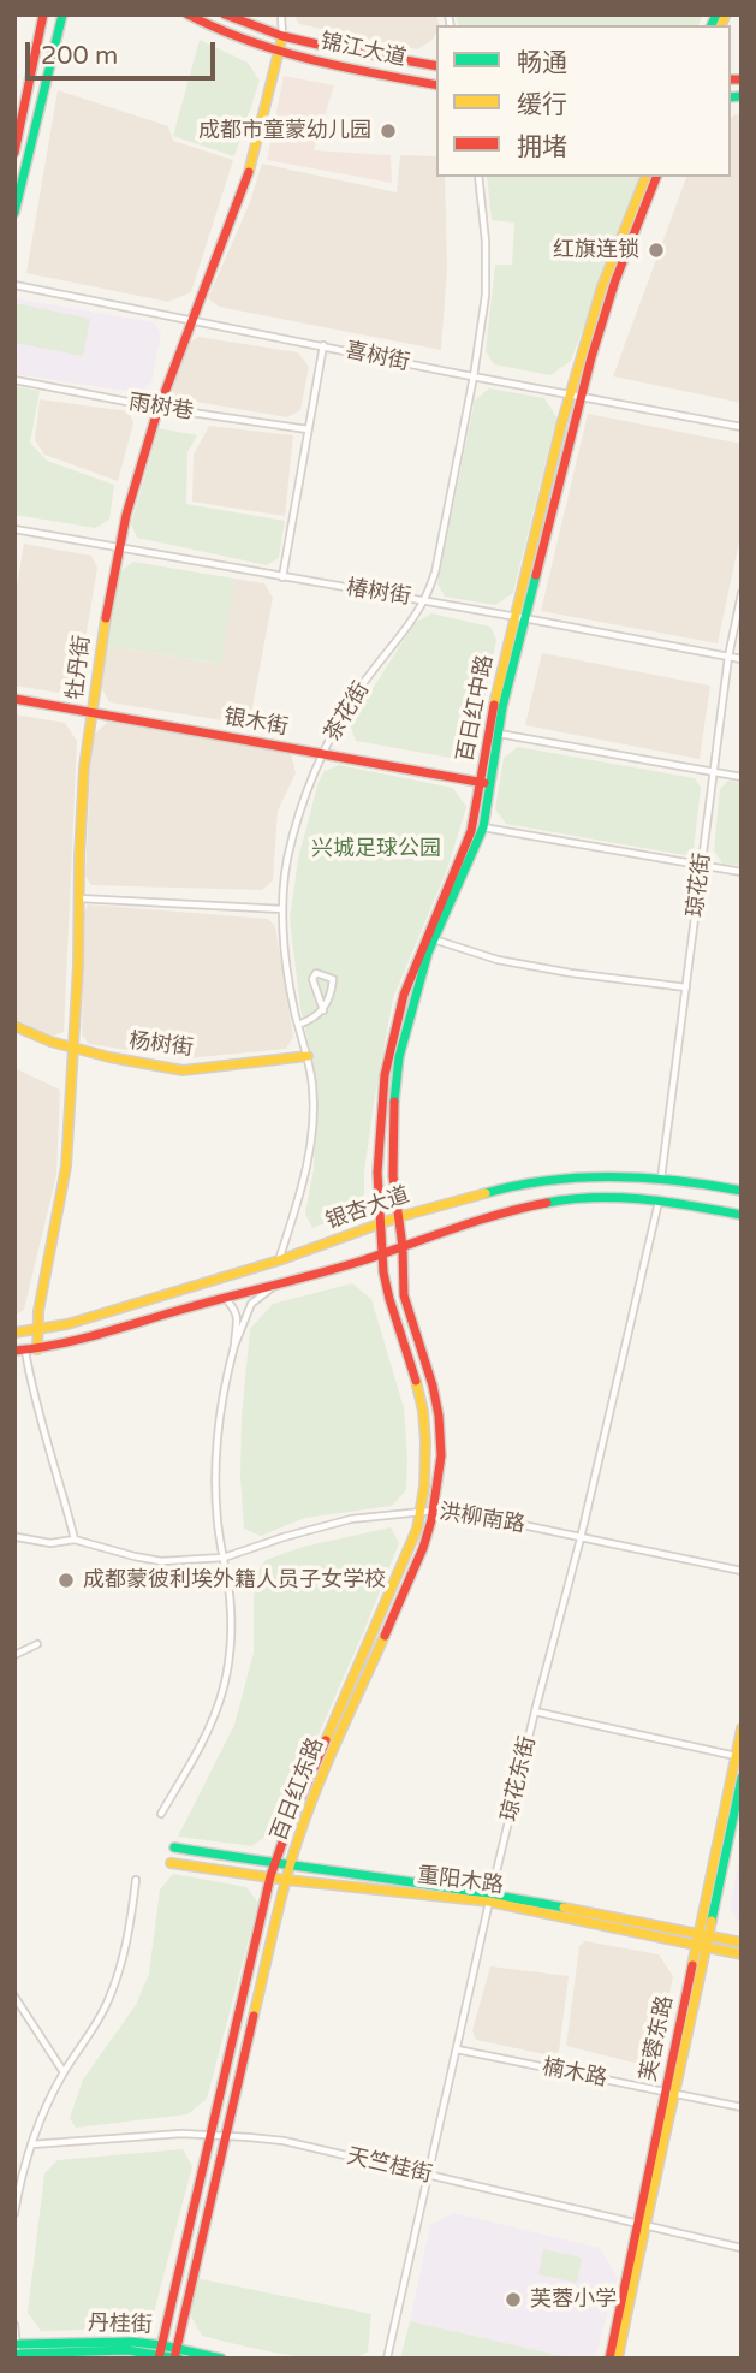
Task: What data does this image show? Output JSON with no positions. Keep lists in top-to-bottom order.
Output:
{
  "streets": {
    "street": [
      "锦江大道",
      "喜树街",
      "雨树巷",
      "椿树街",
      "牡丹街",
      "百日红中路",
      "茶花街",
      "银木街",
      "琼花街",
      "杨树街",
      "银杏大道",
      "洪柳南路",
      "琼花东街",
      "百日红东路",
      "重阳木路",
      "芙蓉东路",
      "楠木路",
      "天竺桂街",
      "丹桂街"
    ]
  },
  "crossings": [
    ["锦江大道", "牡丹街"],
    ["喜树街", "牡丹街"],
    ["喜树街", "百日红中路"],
    ["喜树街", "茶花街"],
    ["雨树巷", "牡丹街"],
    ["椿树街", "牡丹街"],
    ["椿树街", "百日红中路"],
    ["椿树街", "茶花街"],
    ["椿树街", "琼花街"],
    ["牡丹街", "银木街"],
    ["牡丹街", "杨树街"],
    ["牡丹街", "银杏大道"],
    ["百日红中路", "银木街"],
    ["百日红中路", "银杏大道"],
    ["百日红中路", "百日红东路"],
    ["茶花街", "银木街"],
    ["茶花街", "杨树街"],
    ["茶花街", "银杏大道"],
    ["琼花街", "银杏大道"],
    ["洪柳南路", "琼花东街"],
    ["洪柳南路", "百日红东路"],
    ["琼花东街", "重阳木路"],
    ["琼花东街", "楠木路"],
    ["琼花东街", "天竺桂街"],
    ["百日红东路", "重阳木路"],
    ["百日红东路", "天竺桂街"],
    ["百日红东路", "丹桂街"],
    ["重阳木路", "芙蓉东路"],
    ["芙蓉东路", "楠木路"],
    ["芙蓉东路", "天竺桂街"]
  ],
  "parks": ["兴城足球公园"],
  "places": [
    "成都市童蒙幼儿园",
    "红旗连锁",
    "成都蒙彼利埃外籍人员子女学校",
    "芙蓉小学"
  ],
  "legend": ["畅通", "缓行", "拥堵"],
  "scale_bar": "200 m"
}
